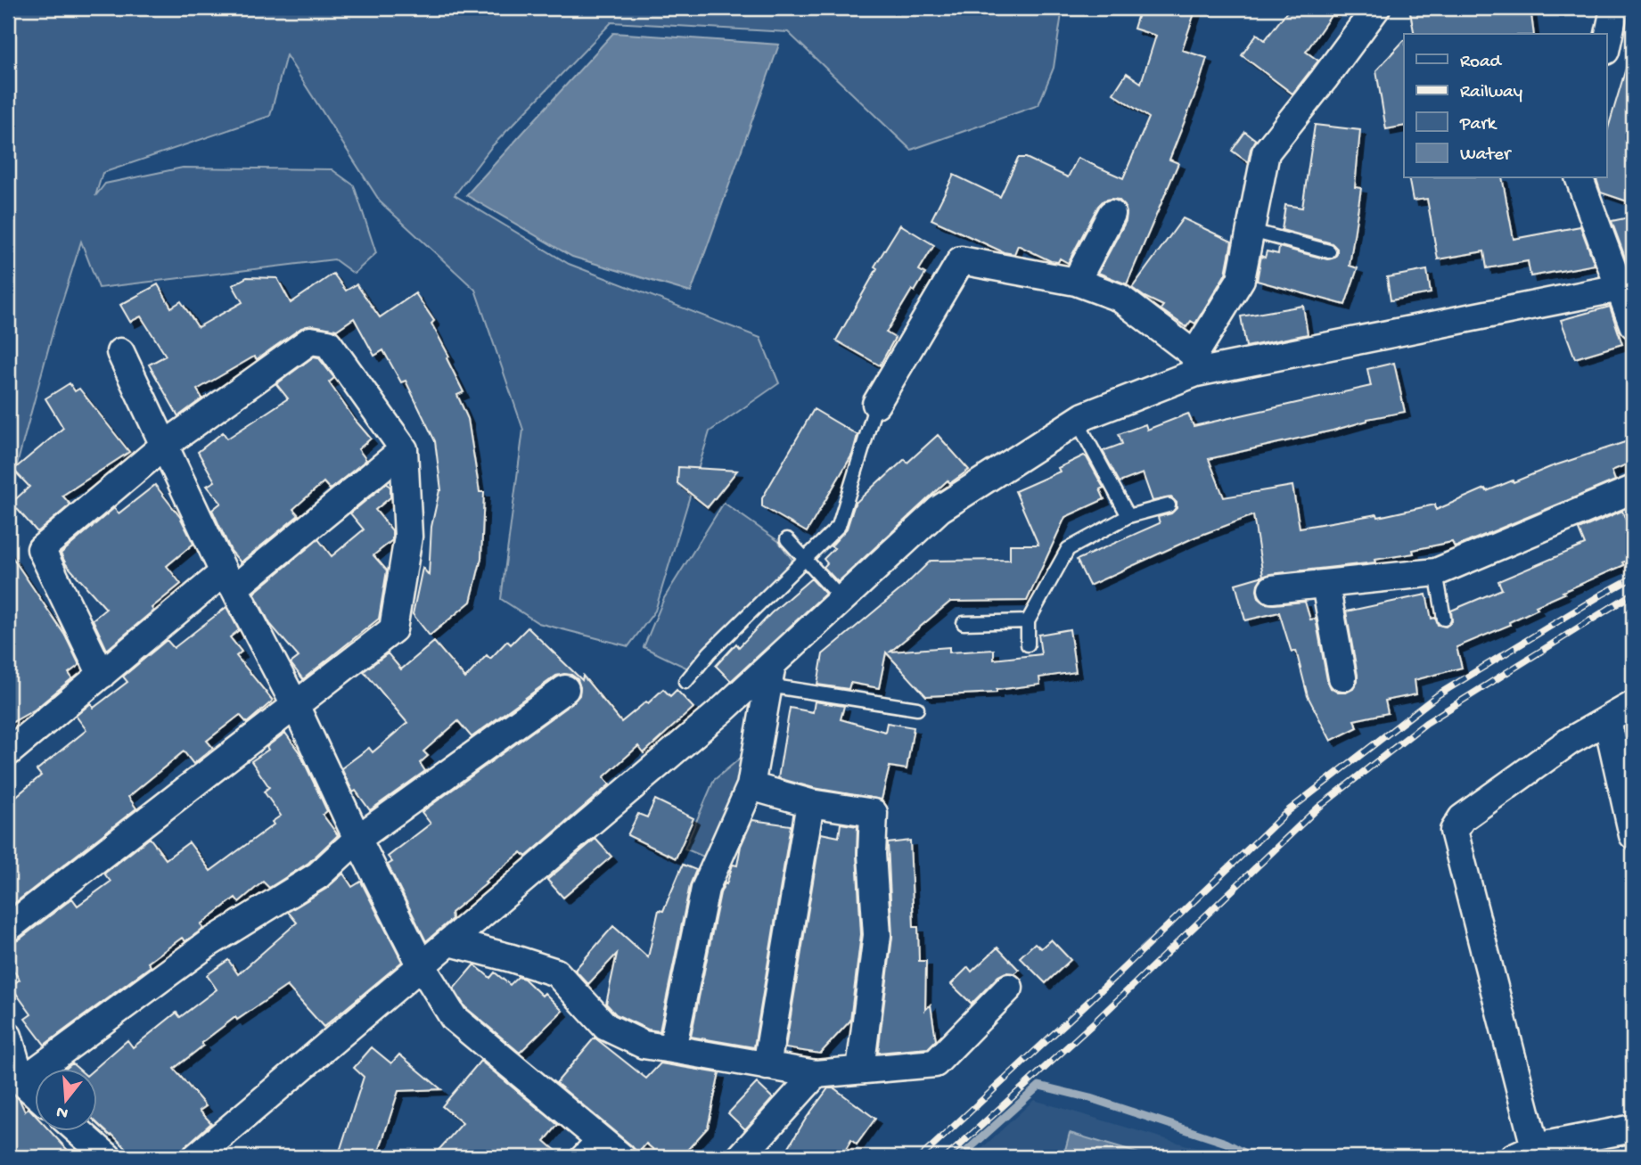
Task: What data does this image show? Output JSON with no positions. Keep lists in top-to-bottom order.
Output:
{
  "legend": [
    "Road",
    "Railway",
    "Park",
    "Water"
  ],
  "north": "bottom"
}
